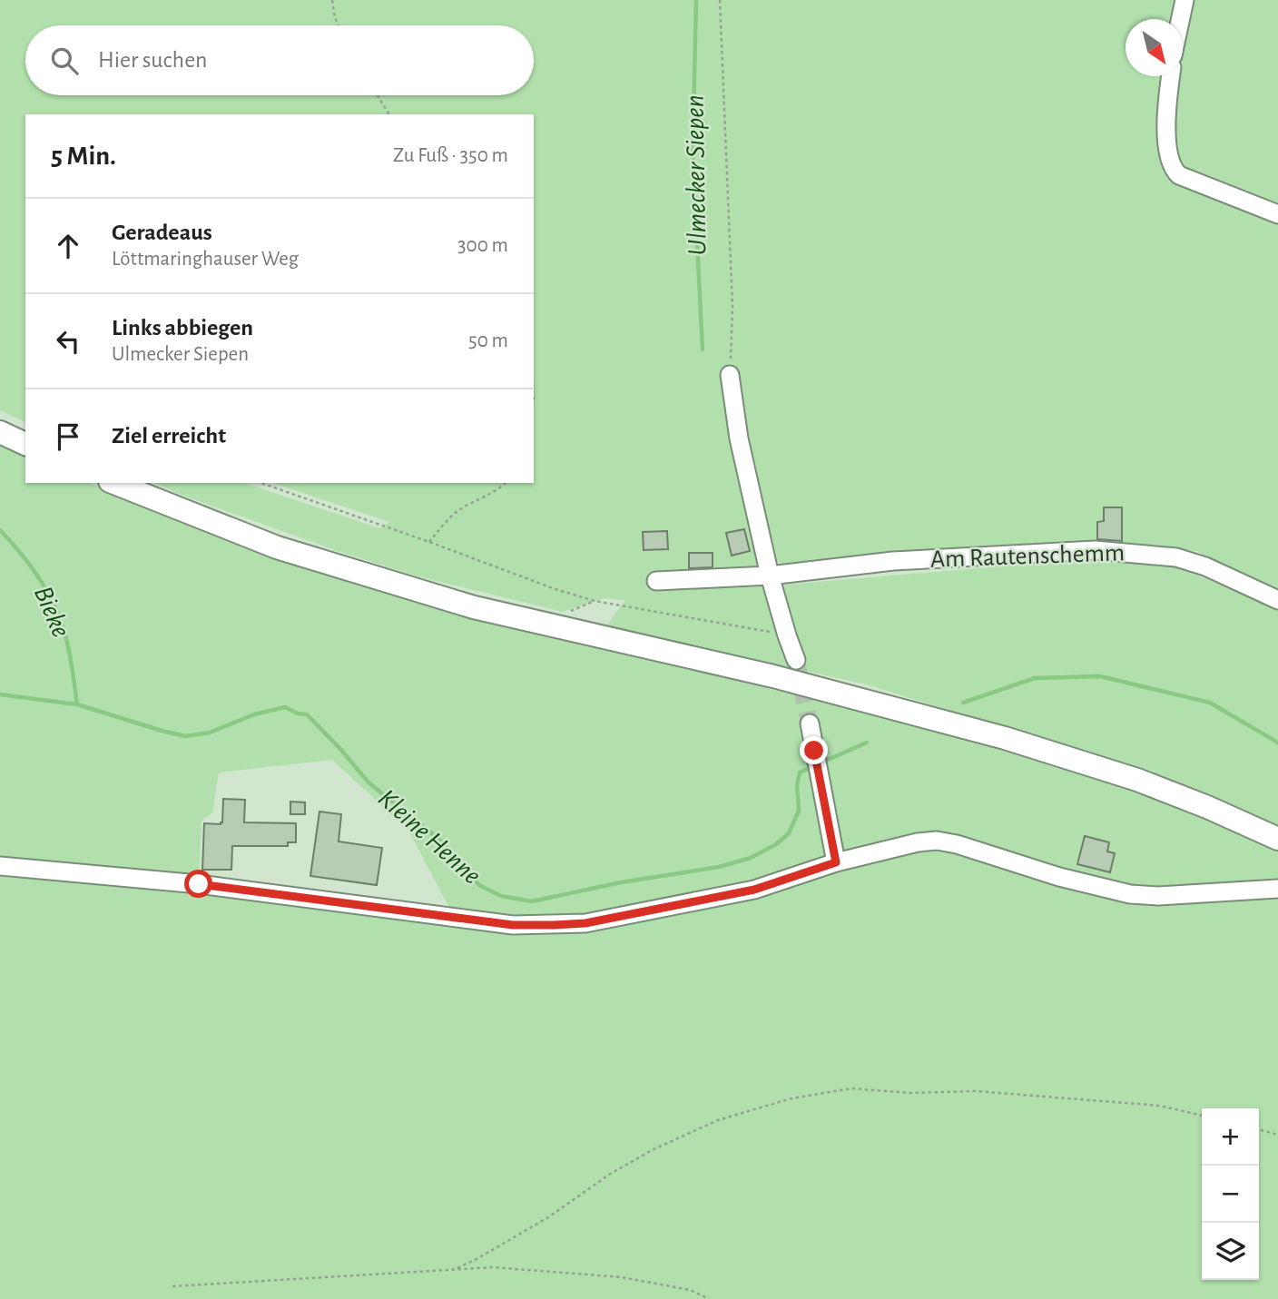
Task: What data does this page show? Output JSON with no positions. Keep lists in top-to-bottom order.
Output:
{
  "streets": {
    "street": ["Am Rautenschemm"]
  },
  "water": ["Ulmecker Siepen", "Bieke", "Kleine Henne"],
  "north": "bottom right",
  "page": {
    "search": "Hier suchen",
    "heading": ["5 Min.", "Zu Fuß · 350 m"],
    "list": [
      ["Geradeaus", "Löttmaringhauser Weg", "300 m"],
      ["Links abbiegen", "Ulmecker Siepen", "50 m"],
      "Ziel erreicht"
    ],
    "map_buttons": ["+", "−"]
  }
}
